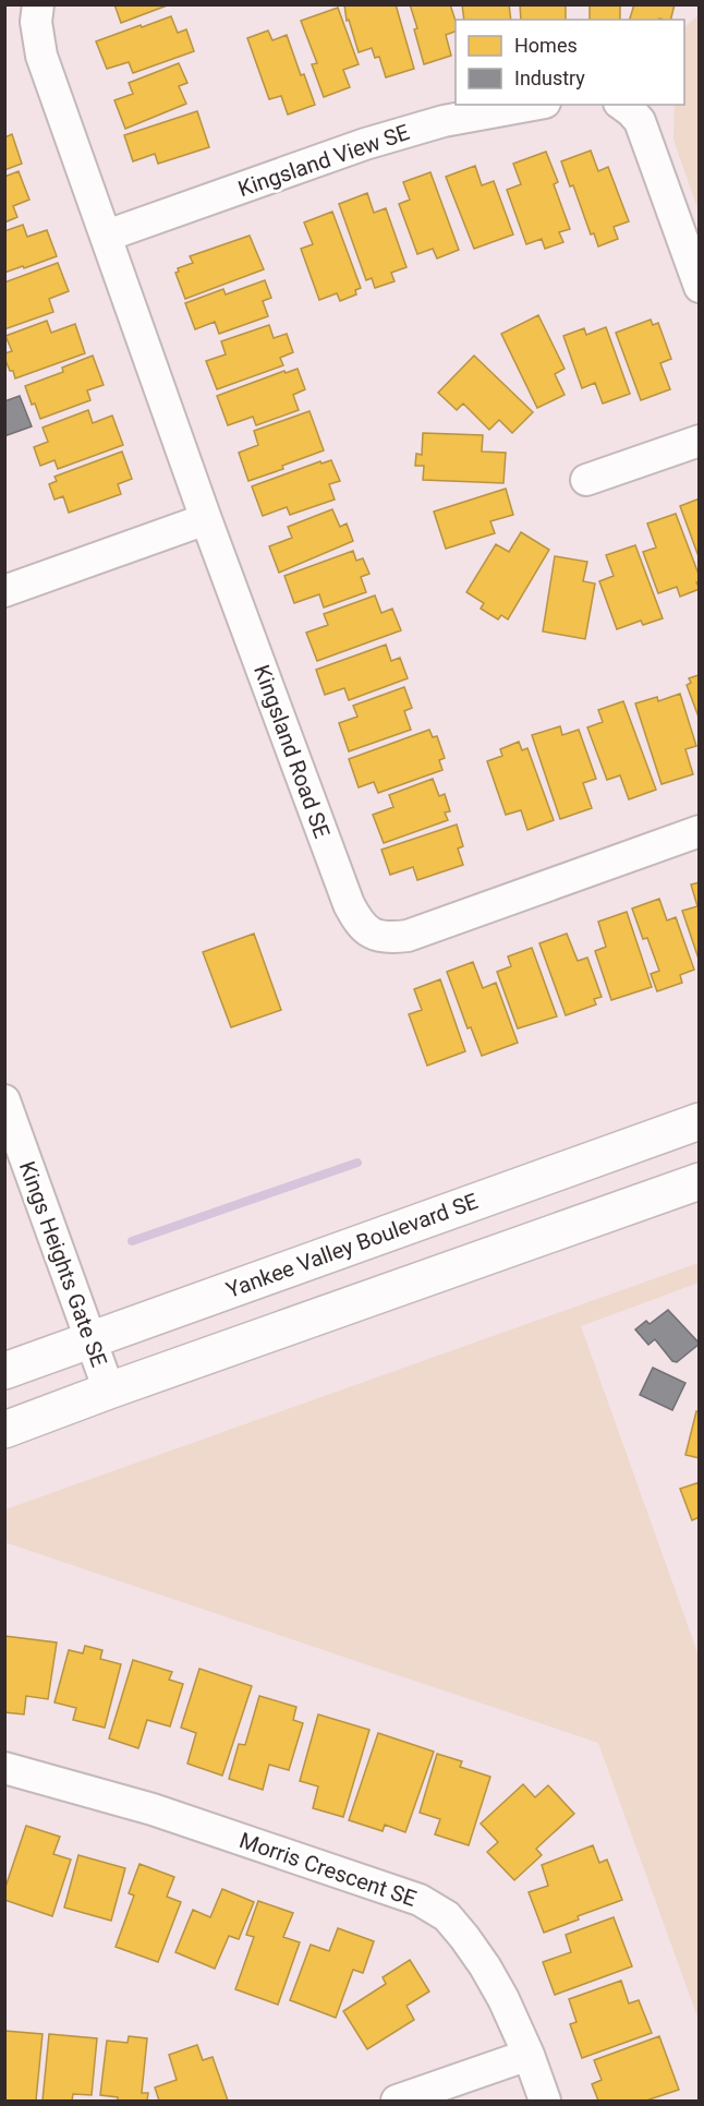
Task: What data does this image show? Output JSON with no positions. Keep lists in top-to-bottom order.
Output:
{
  "streets": {
    "street": [
      "Kingsland View SE",
      "Kingsland Road SE",
      "Yankee Valley Boulevard SE",
      "Kings Heights Gate SE",
      "Morris Crescent SE"
    ]
  },
  "crossings": [
    ["Kingsland View SE", "Kingsland Road SE"],
    ["Yankee Valley Boulevard SE", "Kings Heights Gate SE"]
  ],
  "legend": ["Homes", "Industry"]
}
